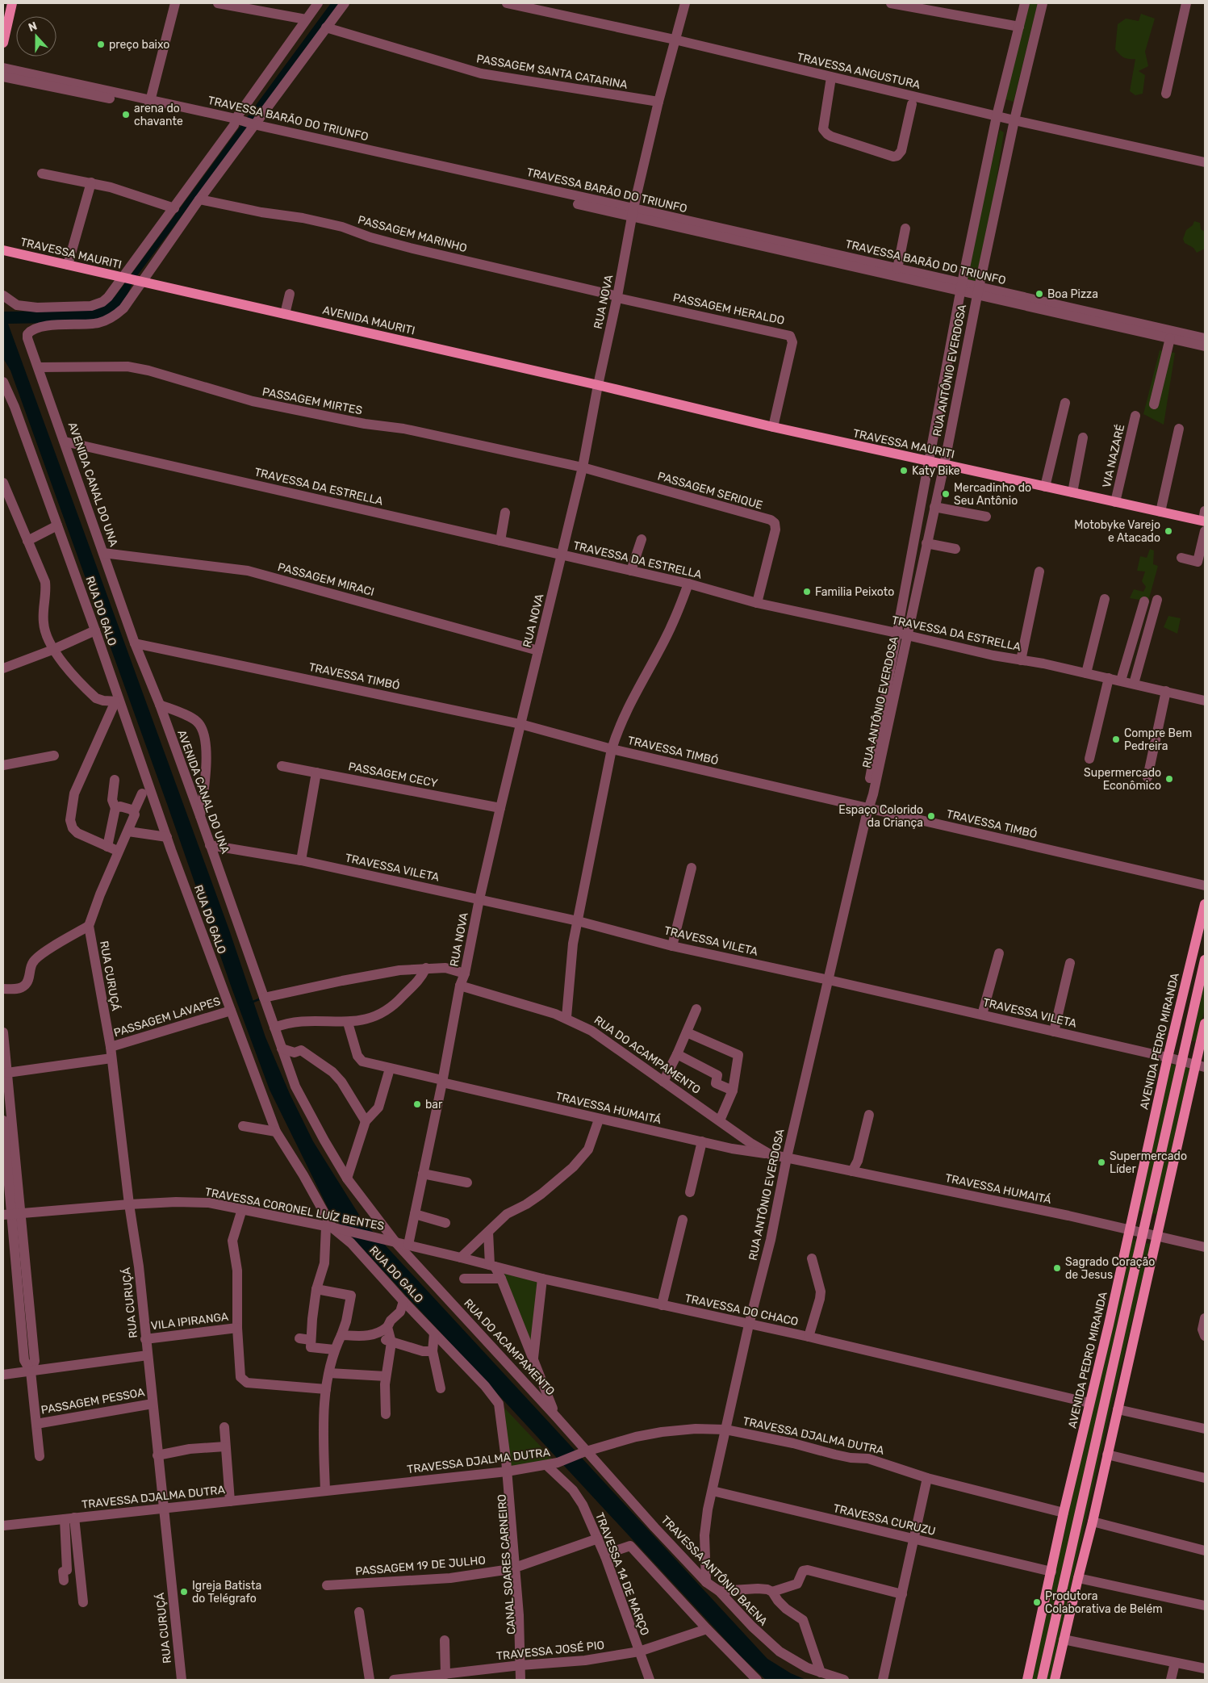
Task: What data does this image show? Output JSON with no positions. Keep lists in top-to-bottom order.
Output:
{
  "streets": {
    "main road": ["TRAVESSA MAURITI", "AVENIDA MAURITI", "AVENIDA PEDRO MIRANDA"],
    "street": [
      "TRAVESSA ANGUSTURA",
      "PASSAGEM SANTA CATARINA",
      "TRAVESSA BARÃO DO TRIUNFO",
      "PASSAGEM MARINHO",
      "RUA NOVA",
      "PASSAGEM HERALDO",
      "RUA ANTÔNIO EVERDOSA",
      "PASSAGEM MIRTES",
      "VIA NAZARÉ",
      "AVENIDA CANAL DO UNA",
      "TRAVESSA DA ESTRELLA",
      "PASSAGEM SERIQUE",
      "PASSAGEM MIRACI",
      "RUA DO GALO",
      "TRAVESSA TIMBÓ",
      "PASSAGEM CECY",
      "TRAVESSA VILETA",
      "RUA CURUÇÁ",
      "PASSAGEM LAVAPES",
      "RUA DO ACAMPAMENTO",
      "TRAVESSA HUMAITÁ",
      "TRAVESSA CORONEL LUÍZ BENTES",
      "TRAVESSA DO CHACO",
      "VILA IPIRANGA",
      "PASSAGEM PESSOA",
      "TRAVESSA DJALMA DUTRA",
      "TRAVESSA CURUZU",
      "CANAL SOARES CARNEIRO",
      "PASSAGEM 19 DE JULHO",
      "TRAVESSA ANTÔNIO BAENA",
      "TRAVESSA 14 DE MARÇO",
      "TRAVESSA JOSÉ PIO"
    ]
  },
  "crossings": [
    ["TRAVESSA ANGUSTURA", "RUA NOVA"],
    ["TRAVESSA ANGUSTURA", "RUA ANTÔNIO EVERDOSA"],
    ["PASSAGEM SANTA CATARINA", "RUA NOVA"],
    ["TRAVESSA BARÃO DO TRIUNFO", "RUA NOVA"],
    ["TRAVESSA BARÃO DO TRIUNFO", "RUA ANTÔNIO EVERDOSA"],
    ["PASSAGEM MARINHO", "RUA NOVA"],
    ["PASSAGEM MARINHO", "PASSAGEM HERALDO"],
    ["TRAVESSA MAURITI", "RUA NOVA"],
    ["TRAVESSA MAURITI", "PASSAGEM HERALDO"],
    ["TRAVESSA MAURITI", "AVENIDA MAURITI"],
    ["TRAVESSA MAURITI", "RUA ANTÔNIO EVERDOSA"],
    ["TRAVESSA MAURITI", "VIA NAZARÉ"],
    ["TRAVESSA MAURITI", "AVENIDA CANAL DO UNA"],
    ["RUA NOVA", "PASSAGEM HERALDO"],
    ["RUA NOVA", "AVENIDA MAURITI"],
    ["RUA NOVA", "PASSAGEM MIRTES"],
    ["RUA NOVA", "TRAVESSA DA ESTRELLA"],
    ["RUA NOVA", "PASSAGEM SERIQUE"],
    ["RUA NOVA", "PASSAGEM MIRACI"],
    ["RUA NOVA", "TRAVESSA TIMBÓ"],
    ["RUA NOVA", "PASSAGEM CECY"],
    ["RUA NOVA", "TRAVESSA VILETA"],
    ["RUA NOVA", "RUA DO ACAMPAMENTO"],
    ["RUA NOVA", "TRAVESSA HUMAITÁ"],
    ["RUA NOVA", "TRAVESSA DO CHACO"],
    ["AVENIDA MAURITI", "AVENIDA CANAL DO UNA"],
    ["RUA ANTÔNIO EVERDOSA", "TRAVESSA DA ESTRELLA"],
    ["RUA ANTÔNIO EVERDOSA", "TRAVESSA TIMBÓ"],
    ["RUA ANTÔNIO EVERDOSA", "TRAVESSA VILETA"],
    ["RUA ANTÔNIO EVERDOSA", "RUA DO ACAMPAMENTO"],
    ["RUA ANTÔNIO EVERDOSA", "TRAVESSA HUMAITÁ"],
    ["RUA ANTÔNIO EVERDOSA", "TRAVESSA DO CHACO"],
    ["RUA ANTÔNIO EVERDOSA", "TRAVESSA DJALMA DUTRA"],
    ["RUA ANTÔNIO EVERDOSA", "TRAVESSA CURUZU"],
    ["RUA ANTÔNIO EVERDOSA", "TRAVESSA ANTÔNIO BAENA"],
    ["PASSAGEM MIRTES", "AVENIDA CANAL DO UNA"],
    ["PASSAGEM MIRTES", "PASSAGEM SERIQUE"],
    ["AVENIDA CANAL DO UNA", "TRAVESSA DA ESTRELLA"],
    ["AVENIDA CANAL DO UNA", "PASSAGEM MIRACI"],
    ["AVENIDA CANAL DO UNA", "TRAVESSA TIMBÓ"],
    ["AVENIDA CANAL DO UNA", "TRAVESSA VILETA"],
    ["AVENIDA CANAL DO UNA", "RUA DO ACAMPAMENTO"],
    ["AVENIDA CANAL DO UNA", "TRAVESSA CORONEL LUÍZ BENTES"],
    ["AVENIDA CANAL DO UNA", "TRAVESSA DO CHACO"],
    ["TRAVESSA DA ESTRELLA", "PASSAGEM SERIQUE"],
    ["RUA DO GALO", "PASSAGEM LAVAPES"],
    ["RUA DO GALO", "TRAVESSA CORONEL LUÍZ BENTES"],
    ["RUA DO GALO", "CANAL SOARES CARNEIRO"],
    ["TRAVESSA VILETA", "AVENIDA PEDRO MIRANDA"],
    ["RUA CURUÇÁ", "PASSAGEM LAVAPES"],
    ["RUA CURUÇÁ", "TRAVESSA CORONEL LUÍZ BENTES"],
    ["RUA CURUÇÁ", "VILA IPIRANGA"],
    ["RUA CURUÇÁ", "PASSAGEM PESSOA"],
    ["RUA CURUÇÁ", "TRAVESSA DJALMA DUTRA"],
    ["AVENIDA PEDRO MIRANDA", "TRAVESSA HUMAITÁ"],
    ["AVENIDA PEDRO MIRANDA", "TRAVESSA DO CHACO"],
    ["AVENIDA PEDRO MIRANDA", "TRAVESSA DJALMA DUTRA"],
    ["AVENIDA PEDRO MIRANDA", "TRAVESSA CURUZU"],
    ["RUA DO ACAMPAMENTO", "TRAVESSA HUMAITÁ"],
    ["RUA DO ACAMPAMENTO", "TRAVESSA CORONEL LUÍZ BENTES"],
    ["RUA DO ACAMPAMENTO", "TRAVESSA DO CHACO"],
    ["RUA DO ACAMPAMENTO", "TRAVESSA DJALMA DUTRA"],
    ["RUA DO ACAMPAMENTO", "TRAVESSA ANTÔNIO BAENA"],
    ["TRAVESSA CORONEL LUÍZ BENTES", "TRAVESSA DO CHACO"],
    ["TRAVESSA DJALMA DUTRA", "CANAL SOARES CARNEIRO"],
    ["TRAVESSA DJALMA DUTRA", "TRAVESSA ANTÔNIO BAENA"],
    ["TRAVESSA DJALMA DUTRA", "TRAVESSA 14 DE MARÇO"],
    ["CANAL SOARES CARNEIRO", "PASSAGEM 19 DE JULHO"],
    ["CANAL SOARES CARNEIRO", "TRAVESSA JOSÉ PIO"],
    ["PASSAGEM 19 DE JULHO", "TRAVESSA 14 DE MARÇO"],
    ["TRAVESSA 14 DE MARÇO", "TRAVESSA JOSÉ PIO"]
  ],
  "places": [
    "preço baixo",
    "arena do chavante",
    "Boa Pizza",
    "Katy Bike",
    "Mercadinho do Seu Antônio",
    "Motobyke Varejo e Atacado",
    "Familia Peixoto",
    "Compre Bem Pedreira",
    "Supermercado Econômico",
    "Espaço Colorido da Criança",
    "bar",
    "Supermercado Líder",
    "Sagrado Coração de Jesus",
    "Igreja Batista do Telégrafo",
    "Produtora Colaborativa de Belém"
  ],
  "north": "top"
}
